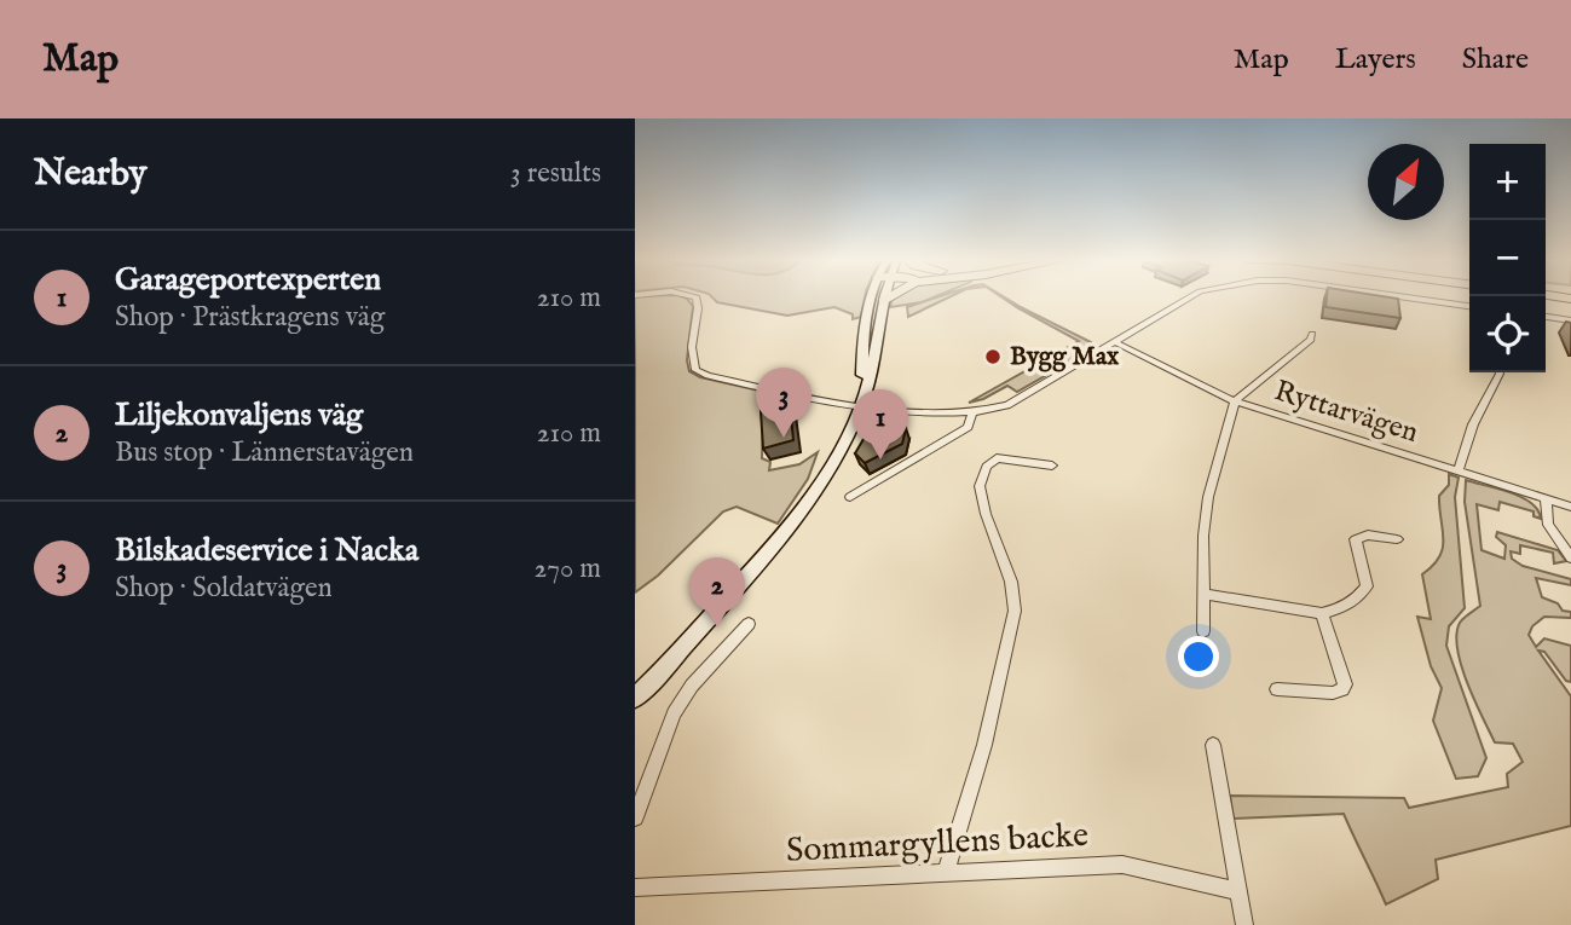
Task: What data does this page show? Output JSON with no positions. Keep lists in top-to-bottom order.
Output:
{
  "streets": {
    "street": ["Ryttarvägen", "Sommargyllens backe"]
  },
  "places": ["Bygg Max"],
  "north": "top right",
  "page": {
    "header": "Map",
    "nav": ["Map", "Layers", "Share"],
    "heading": ["Nearby", "3 results"],
    "map_buttons": ["+", "−"],
    "list": [
      {
        "mark": "1",
        "name": "Garageportexperten",
        "note": "Shop · Prästkragens väg",
        "value": "210 m"
      },
      {
        "mark": "2",
        "name": "Liljekonvaljens väg",
        "note": "Bus stop · Lännerstavägen",
        "value": "210 m"
      },
      {
        "mark": "3",
        "name": "Bilskadeservice i Nacka",
        "note": "Shop · Soldatvägen",
        "value": "270 m"
      }
    ],
    "pins": ["3", "1", "2"]
  }
}
